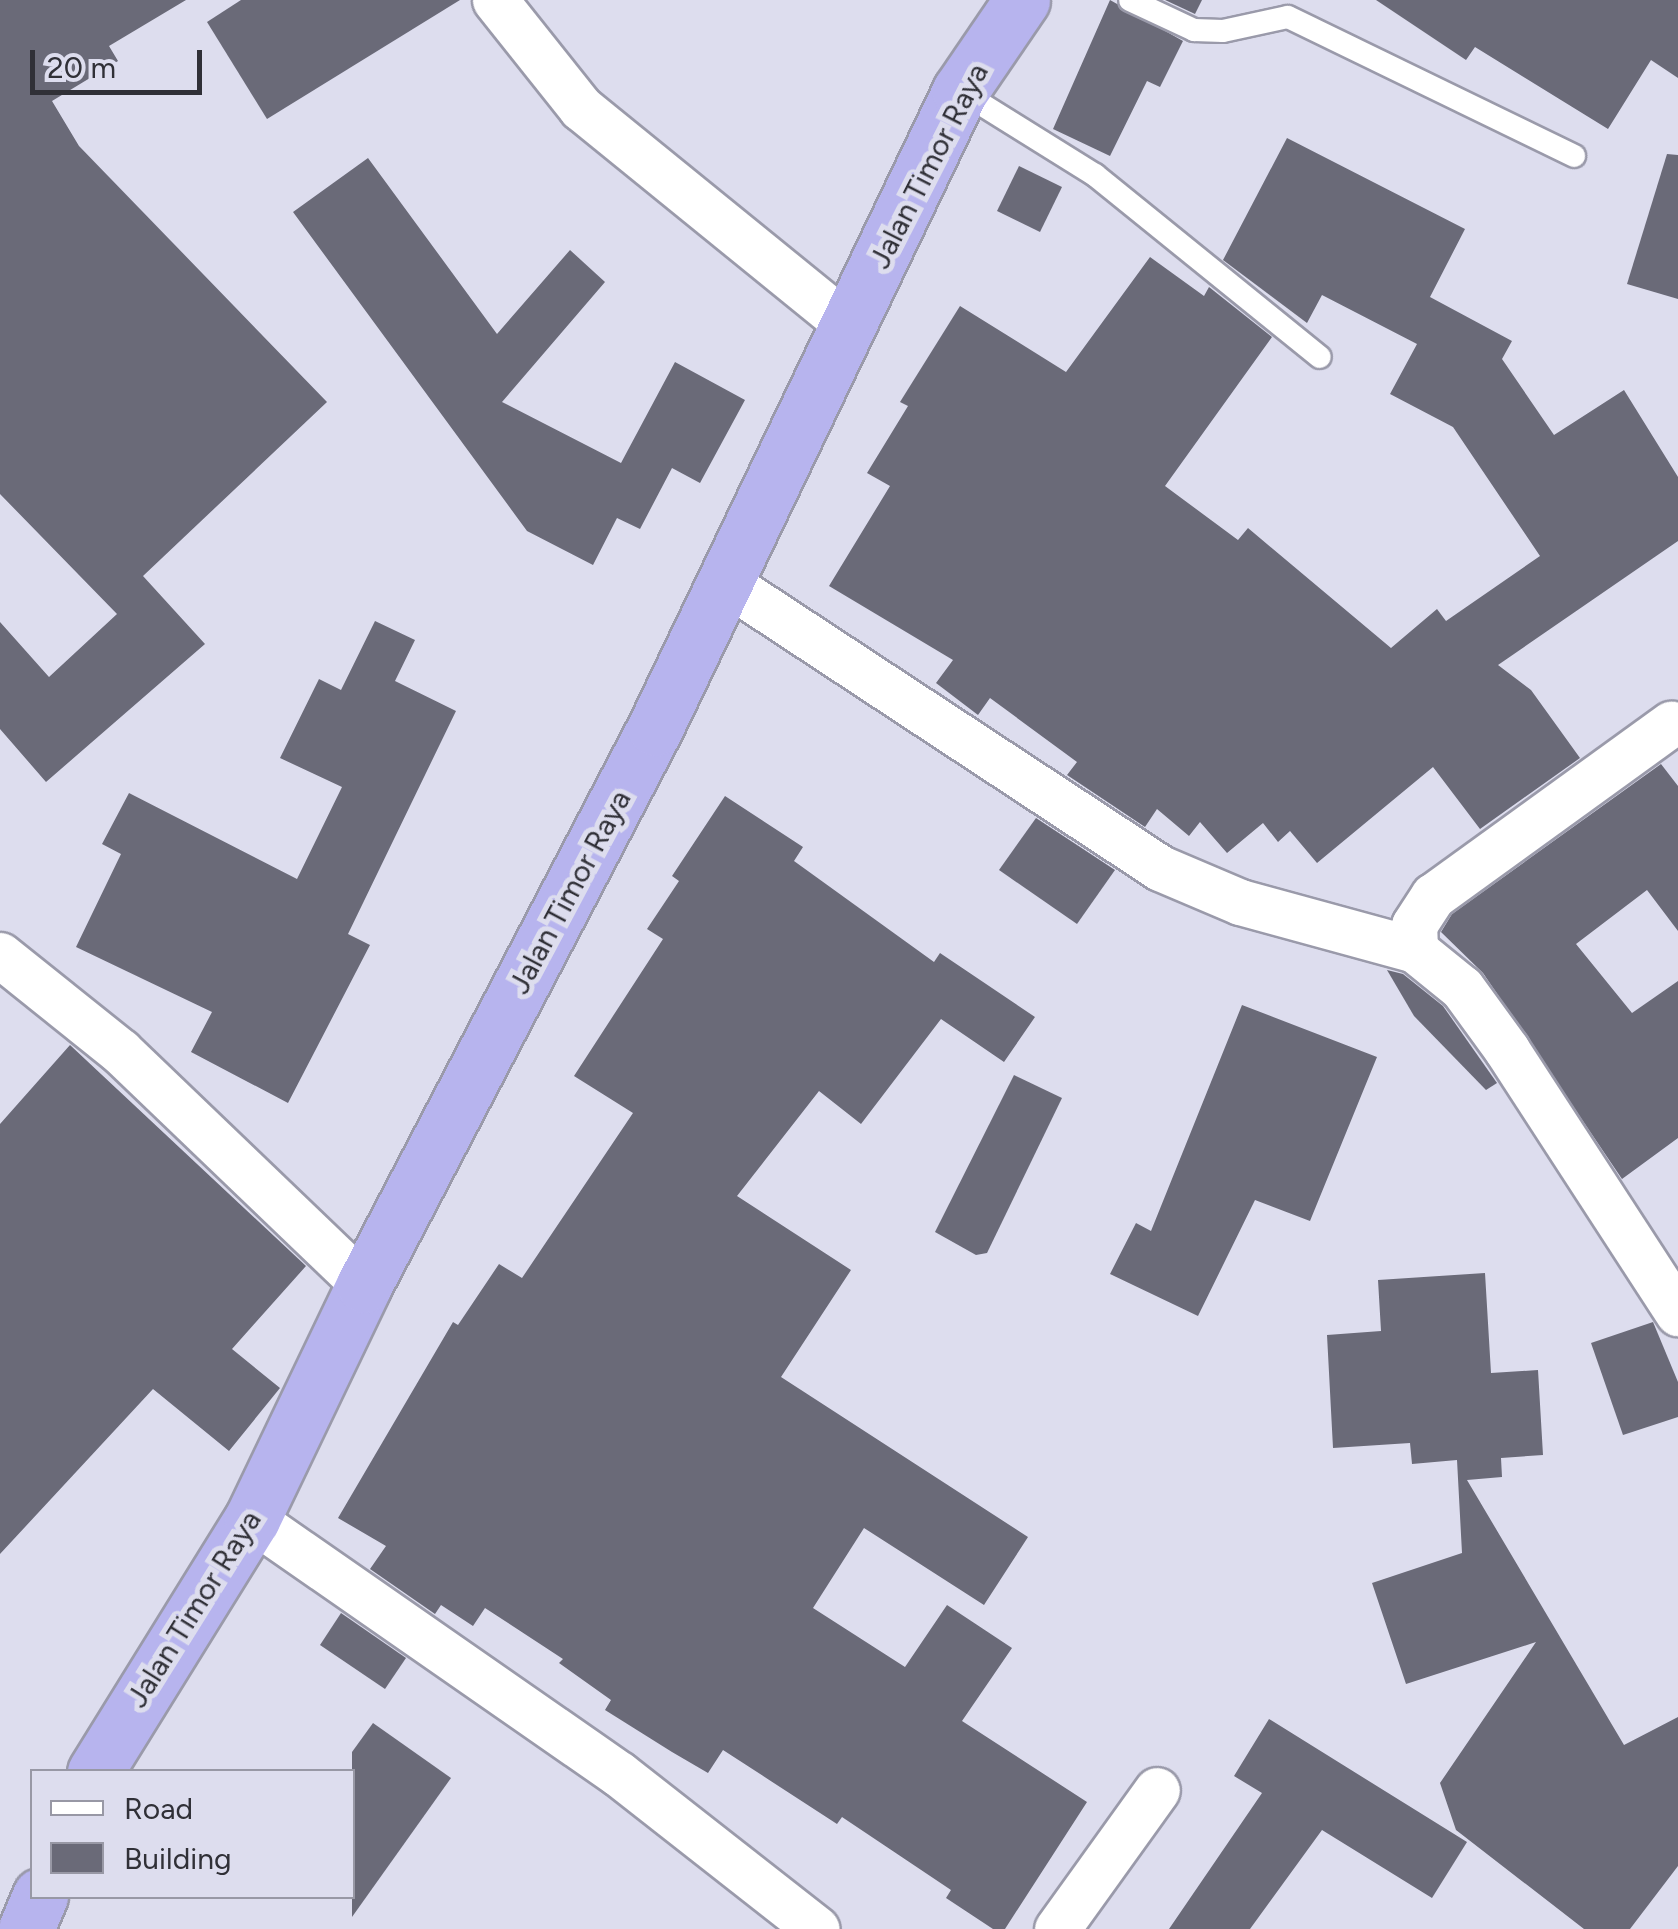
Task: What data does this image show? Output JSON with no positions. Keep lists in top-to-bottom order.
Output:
{
  "streets": {
    "highway": ["Jalan Timor Raya"]
  },
  "legend": ["Road", "Building"],
  "scale_bar": "20 m"
}
